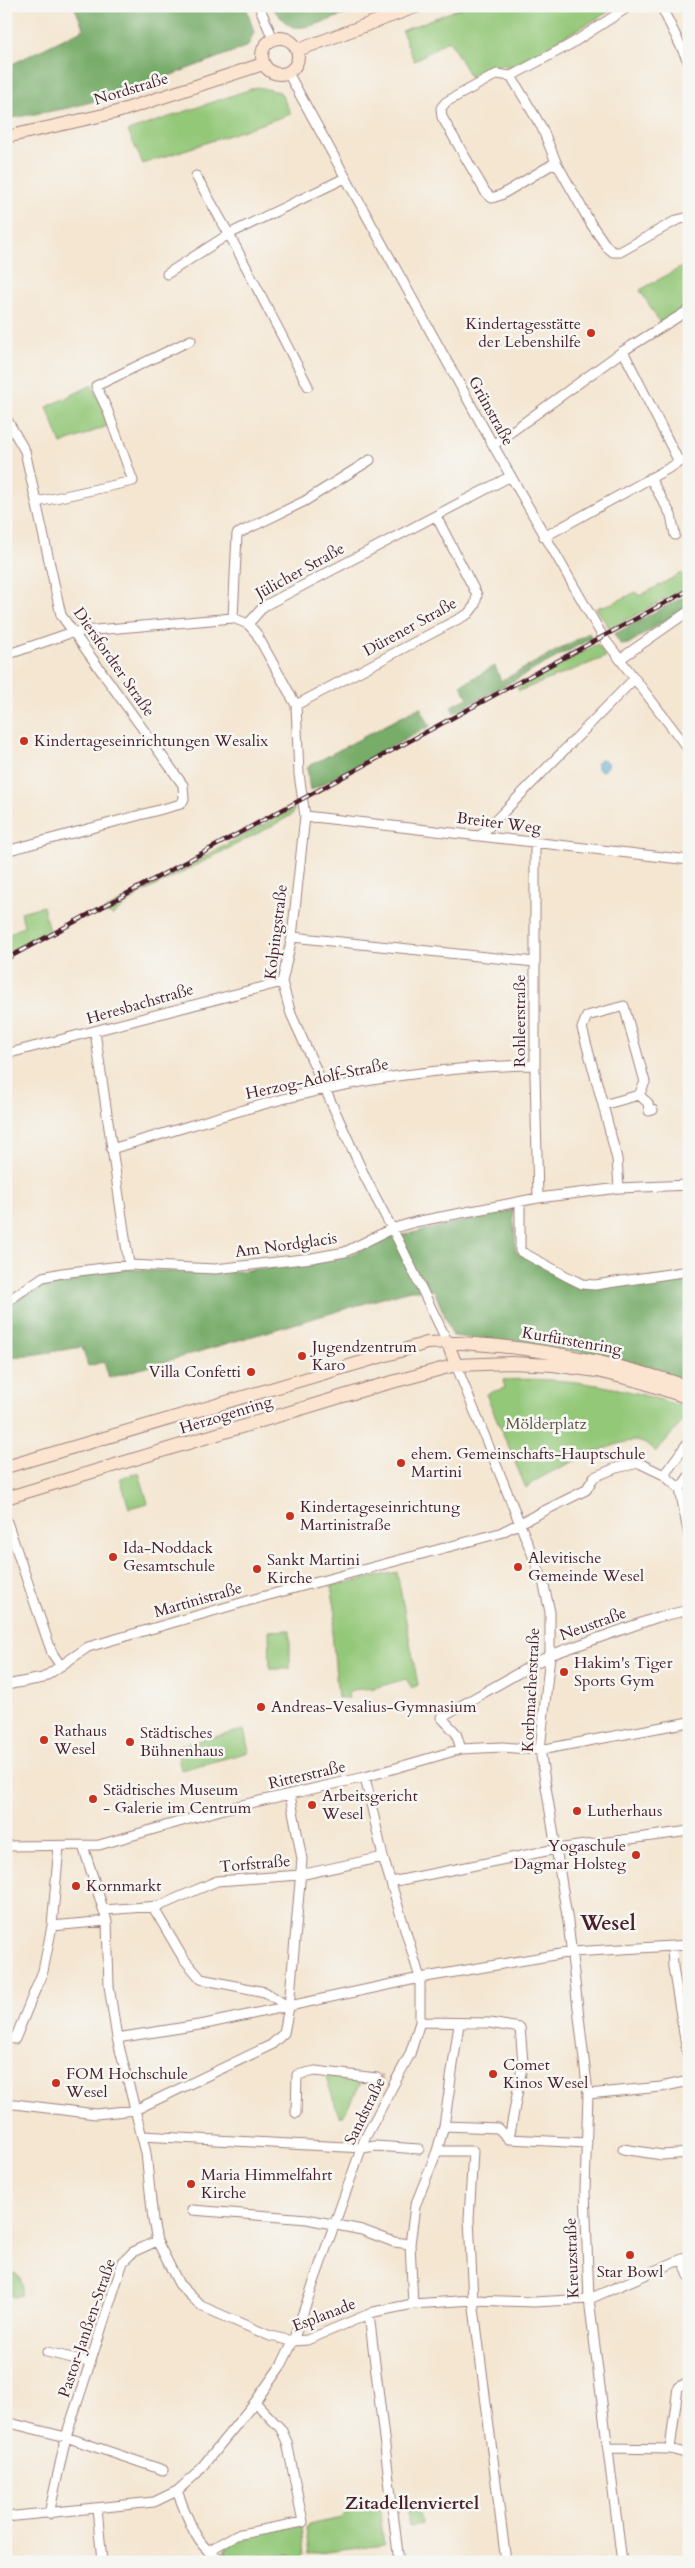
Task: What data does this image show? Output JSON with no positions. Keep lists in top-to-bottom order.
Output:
{
  "streets": {
    "main road": ["Nordstraße", "Kurfürstenring", "Herzogenring"],
    "street": [
      "Grünstraße",
      "Jülicher Straße",
      "Dürener Straße",
      "Diersfordter Straße",
      "Breiter Weg",
      "Kolpingstraße",
      "Heresbachstraße",
      "Rohleerstraße",
      "Herzog-Adolf-Straße",
      "Am Nordglacis",
      "Martinistraße",
      "Neustraße",
      "Korbmacherstraße",
      "Ritterstraße",
      "Torfstraße",
      "Sandstraße",
      "Kreuzstraße",
      "Esplanade",
      "Pastor-Janßen-Straße"
    ]
  },
  "crossings": [
    ["Nordstraße", "Grünstraße"],
    ["Grünstraße", "Jülicher Straße"],
    ["Jülicher Straße", "Dürener Straße"],
    ["Jülicher Straße", "Kolpingstraße"],
    ["Dürener Straße", "Kolpingstraße"],
    ["Breiter Weg", "Kolpingstraße"],
    ["Breiter Weg", "Rohleerstraße"],
    ["Kolpingstraße", "Heresbachstraße"],
    ["Kolpingstraße", "Herzog-Adolf-Straße"],
    ["Kolpingstraße", "Am Nordglacis"],
    ["Kolpingstraße", "Kurfürstenring"],
    ["Kolpingstraße", "Herzogenring"],
    ["Rohleerstraße", "Herzog-Adolf-Straße"],
    ["Rohleerstraße", "Am Nordglacis"],
    ["Kurfürstenring", "Herzogenring"],
    ["Kurfürstenring", "Korbmacherstraße"],
    ["Herzogenring", "Korbmacherstraße"],
    ["Martinistraße", "Korbmacherstraße"],
    ["Neustraße", "Korbmacherstraße"],
    ["Neustraße", "Ritterstraße"],
    ["Korbmacherstraße", "Ritterstraße"],
    ["Korbmacherstraße", "Kreuzstraße"],
    ["Ritterstraße", "Sandstraße"],
    ["Torfstraße", "Sandstraße"],
    ["Sandstraße", "Esplanade"],
    ["Kreuzstraße", "Esplanade"],
    ["Esplanade", "Pastor-Janßen-Straße"]
  ],
  "districts": ["Wesel", "Zitadellenviertel"],
  "parks": ["Mölderplatz"],
  "places": [
    "Kindertagesstätte der Lebenshilfe",
    "Kindertageseinrichtungen Wesalix",
    "Jugendzentrum Karo",
    "Villa Confetti",
    "ehem. Gemeinschafts-Hauptschule Martini",
    "Kindertageseinrichtung Martinistraße",
    "Ida-Noddack Gesamtschule",
    "Alevitische Gemeinde Wesel",
    "Sankt Martini Kirche",
    "Hakim's Tiger Sports Gym",
    "Andreas-Vesalius-Gymnasium",
    "Rathaus Wesel",
    "Städtisches Bühnenhaus",
    "Städtisches Museum - Galerie im Centrum",
    "Arbeitsgericht Wesel",
    "Lutherhaus",
    "Yogaschule Dagmar Holsteg",
    "Kornmarkt",
    "Comet Kinos Wesel",
    "FOM Hochschule Wesel",
    "Maria Himmelfahrt Kirche",
    "Star Bowl"
  ]
}
